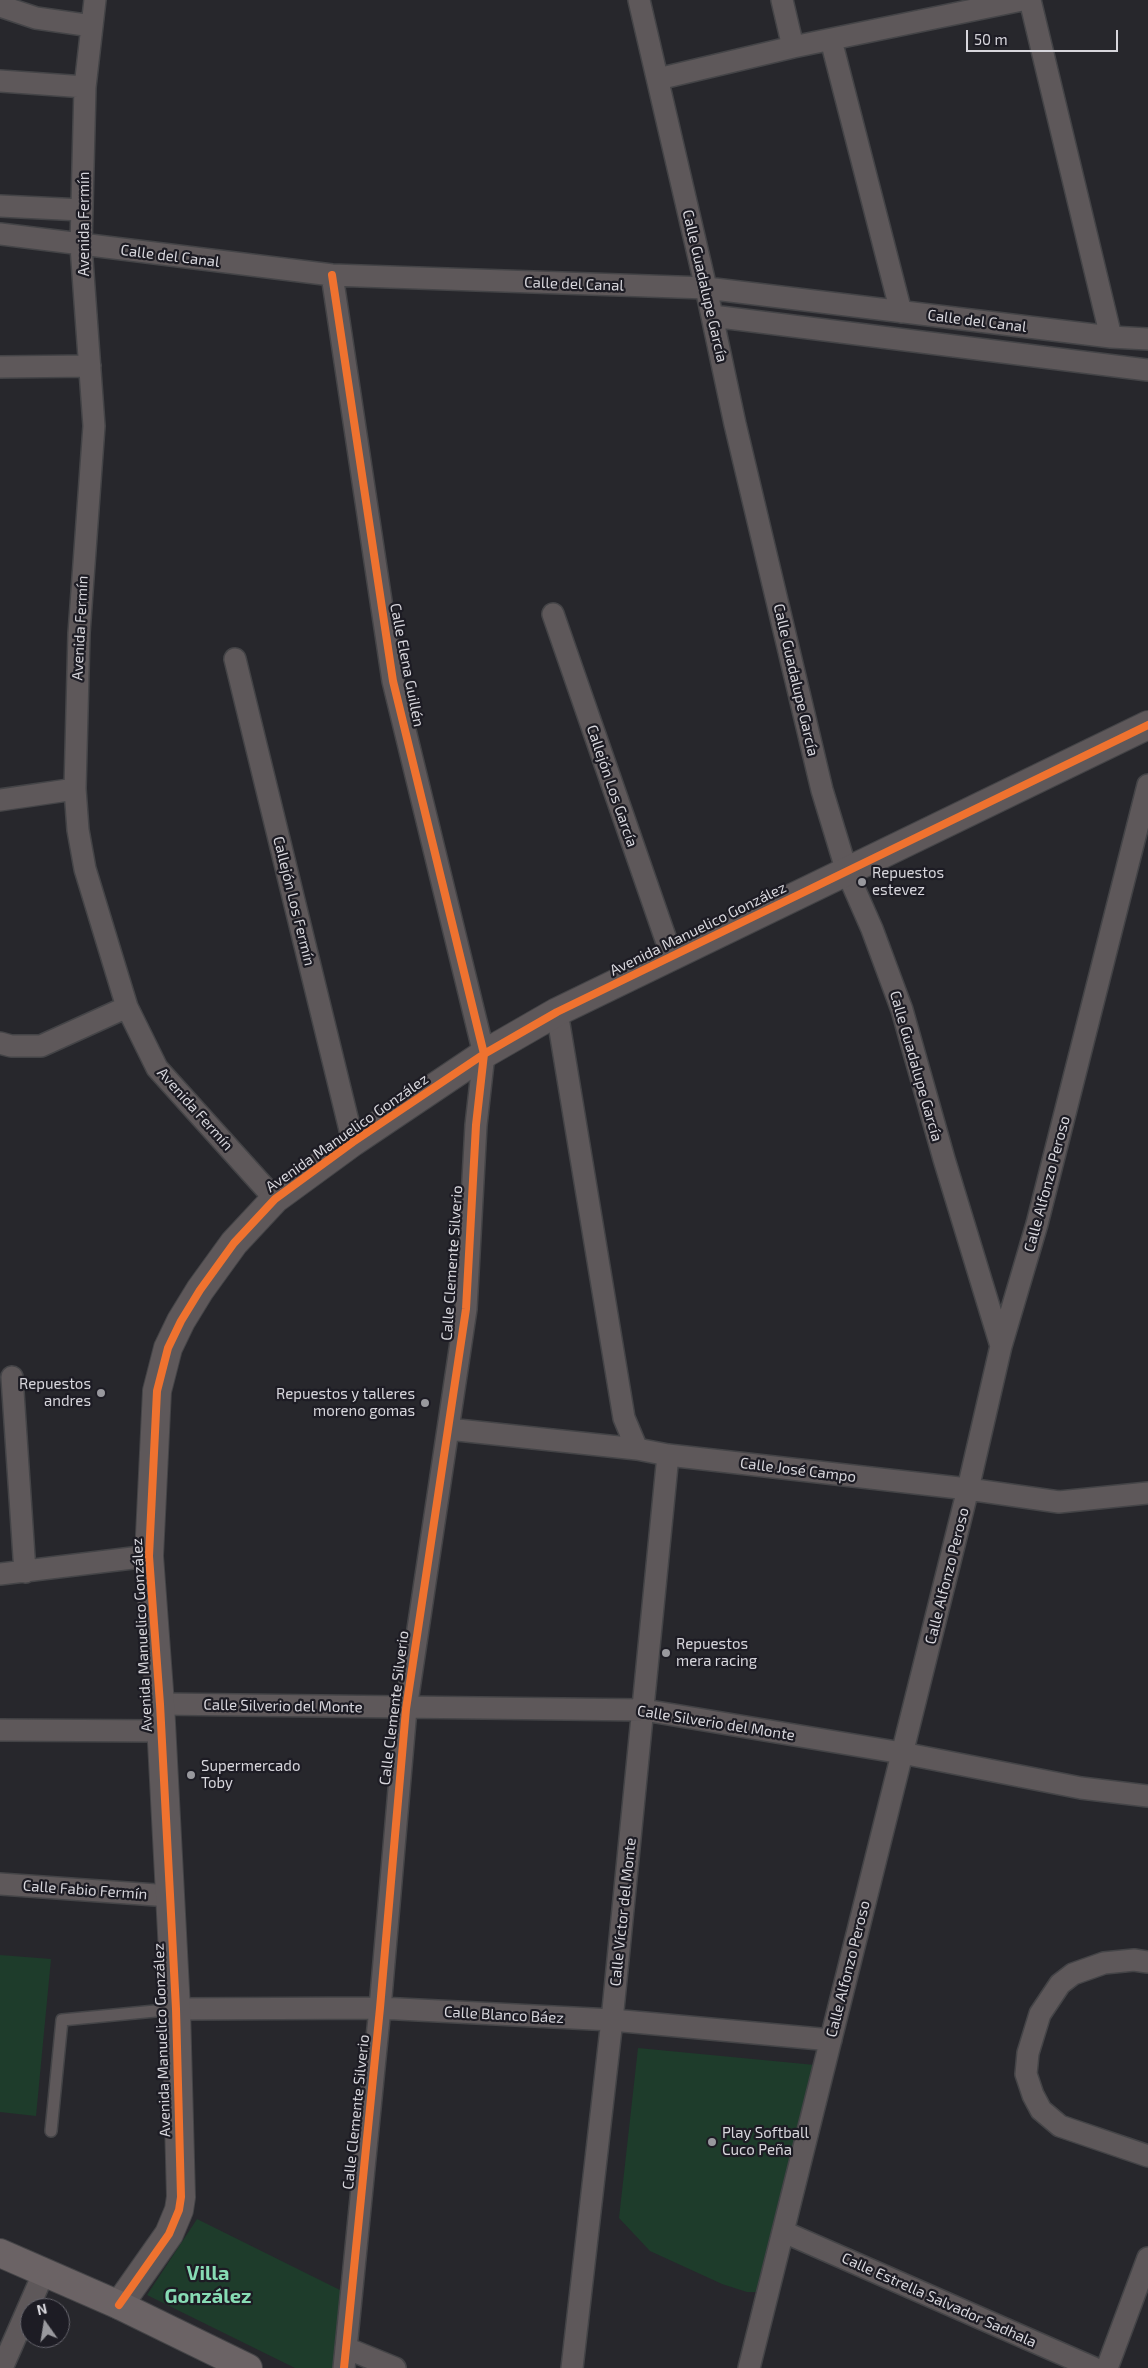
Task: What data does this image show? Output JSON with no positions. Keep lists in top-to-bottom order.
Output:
{
  "streets": {
    "street": [
      "Avenida Fermín",
      "Calle del Canal",
      "Calle Guadalupe García",
      "Calle Elena Guillén",
      "Callejón Los García",
      "Callejón Los Fermín",
      "Avenida Manuelico González",
      "Calle Alfonzo Peroso",
      "Calle Clemente Silverio",
      "Calle José Campo",
      "Calle Silverio del Monte",
      "Calle Fabio Fermín",
      "Calle Víctor del Monte",
      "Calle Blanco Báez",
      "Calle Estrella Salvador Sadhala"
    ]
  },
  "crossings": [
    ["Avenida Fermín", "Calle del Canal"],
    ["Avenida Fermín", "Avenida Manuelico González"],
    ["Calle del Canal", "Calle Guadalupe García"],
    ["Calle del Canal", "Calle Elena Guillén"],
    ["Calle Guadalupe García", "Avenida Manuelico González"],
    ["Calle Guadalupe García", "Calle Alfonzo Peroso"],
    ["Calle Elena Guillén", "Avenida Manuelico González"],
    ["Calle Elena Guillén", "Calle Clemente Silverio"],
    ["Callejón Los García", "Avenida Manuelico González"],
    ["Callejón Los Fermín", "Avenida Manuelico González"],
    ["Avenida Manuelico González", "Calle Clemente Silverio"],
    ["Avenida Manuelico González", "Calle Silverio del Monte"],
    ["Avenida Manuelico González", "Calle Fabio Fermín"],
    ["Avenida Manuelico González", "Calle Blanco Báez"],
    ["Calle Alfonzo Peroso", "Calle José Campo"],
    ["Calle Alfonzo Peroso", "Calle Silverio del Monte"],
    ["Calle Alfonzo Peroso", "Calle Blanco Báez"],
    ["Calle Alfonzo Peroso", "Calle Estrella Salvador Sadhala"],
    ["Calle Clemente Silverio", "Calle José Campo"],
    ["Calle Clemente Silverio", "Calle Silverio del Monte"],
    ["Calle Clemente Silverio", "Calle Blanco Báez"],
    ["Calle José Campo", "Calle Víctor del Monte"],
    ["Calle Silverio del Monte", "Calle Víctor del Monte"],
    ["Calle Víctor del Monte", "Calle Blanco Báez"]
  ],
  "districts": ["Villa González"],
  "places": [
    "Repuestos estevez",
    "Repuestos andres",
    "Repuestos y talleres moreno gomas",
    "Repuestos mera racing",
    "Supermercado Toby",
    "Play Softball Cuco Peña"
  ],
  "scale_bar": "50 m",
  "north": "top"
}
